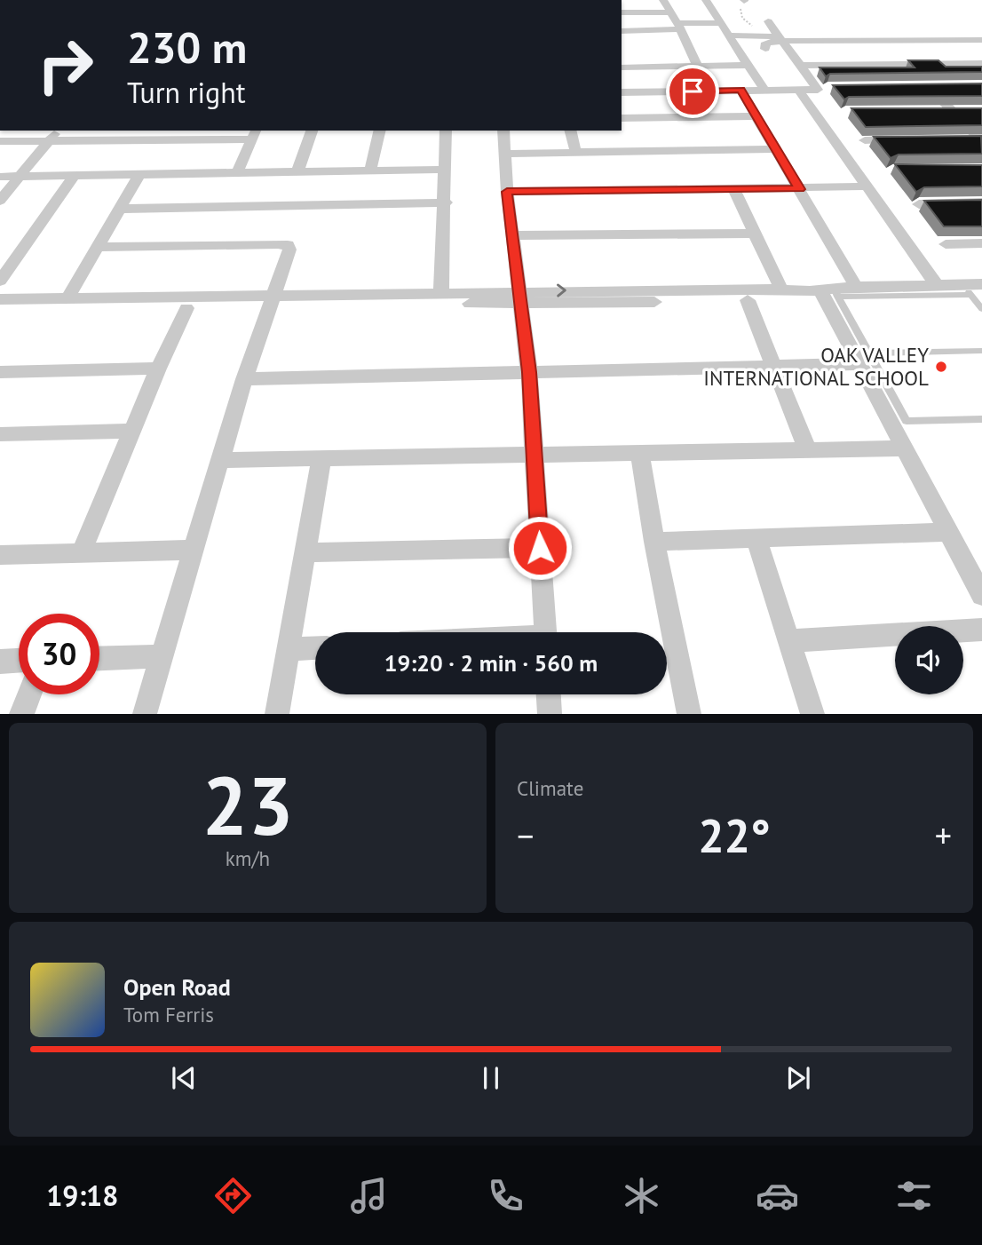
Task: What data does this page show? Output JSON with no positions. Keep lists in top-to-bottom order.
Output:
{
  "places": ["OAK VALLEY INTERNATIONAL SCHOOL"],
  "page": {
    "turn": ["230 m", "Turn right"],
    "limit": "30",
    "trip": "19:20 · 2 min · 560 m",
    "tile": [
      ["23", "km/h"],
      "Climate"
    ],
    "heat": ["−", "22°", "+"],
    "song": ["Open Road", "Tom Ferris"],
    "tabs": "19:18"
  }
}
